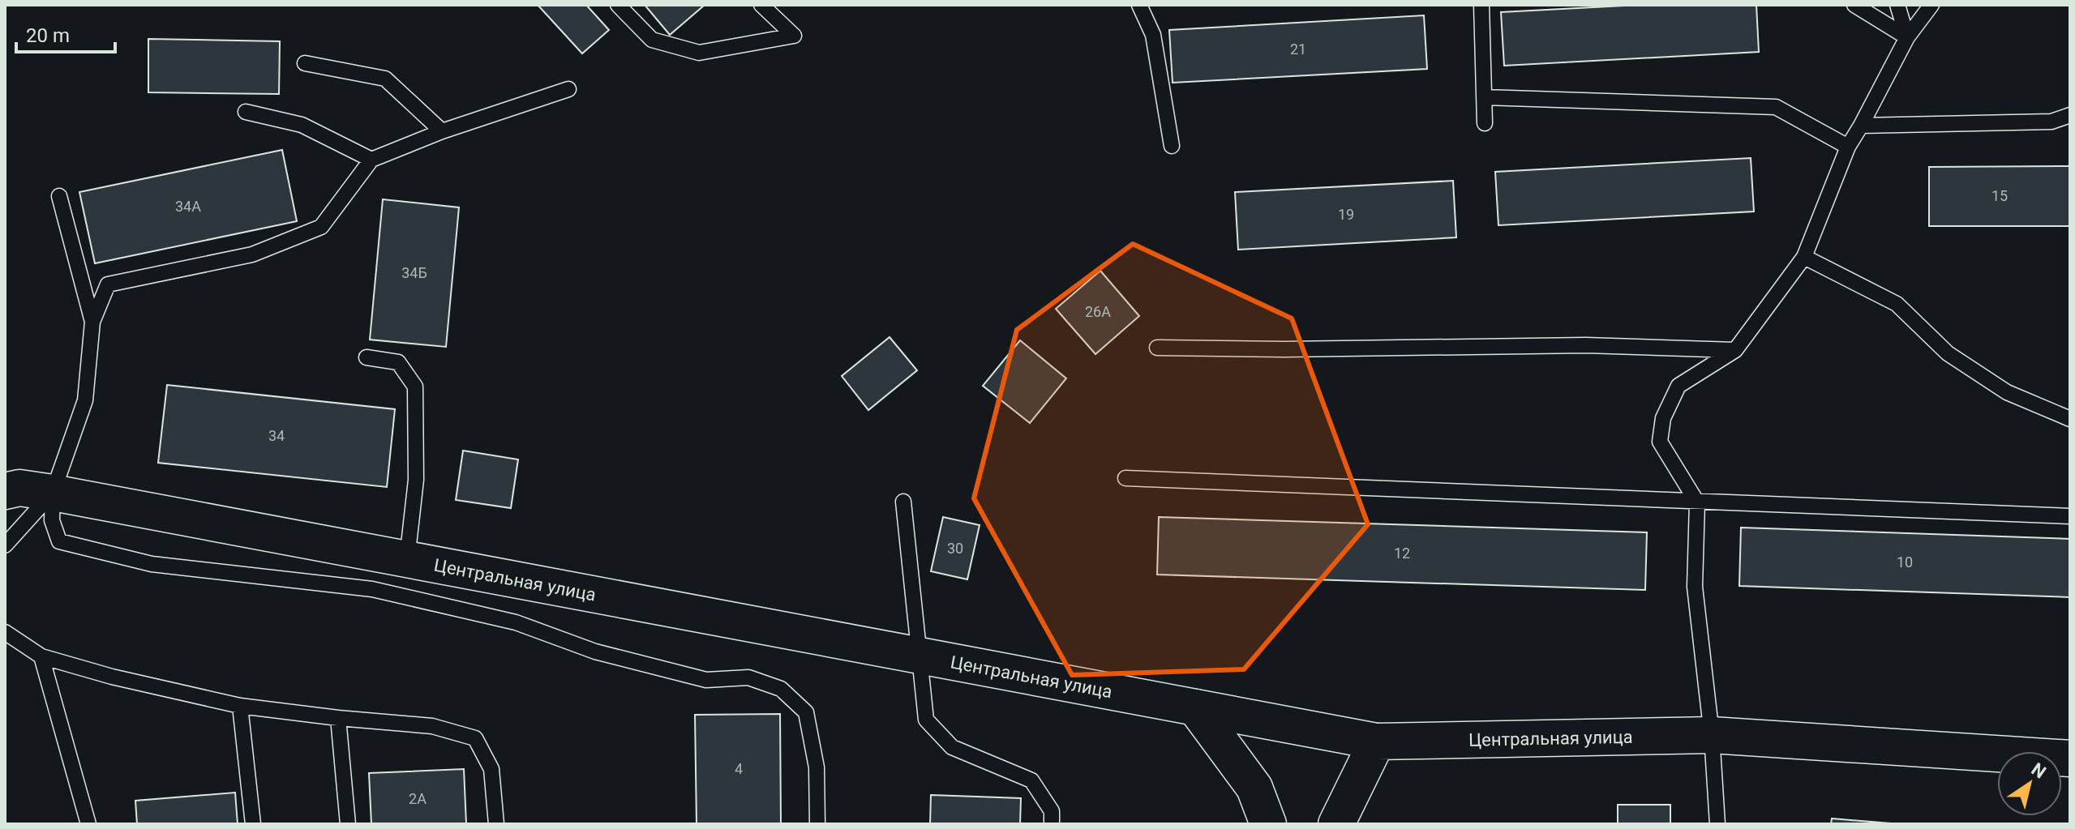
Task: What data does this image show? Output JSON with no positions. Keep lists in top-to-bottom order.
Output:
{
  "streets": {
    "street": ["Центральная улица"]
  },
  "house_numbers": [
    "21",
    "15",
    "34А",
    "19",
    "34Б",
    "26А",
    "34",
    "30",
    "12",
    "10",
    "4",
    "2А"
  ],
  "scale_bar": "20 m",
  "north": "top right"
}
